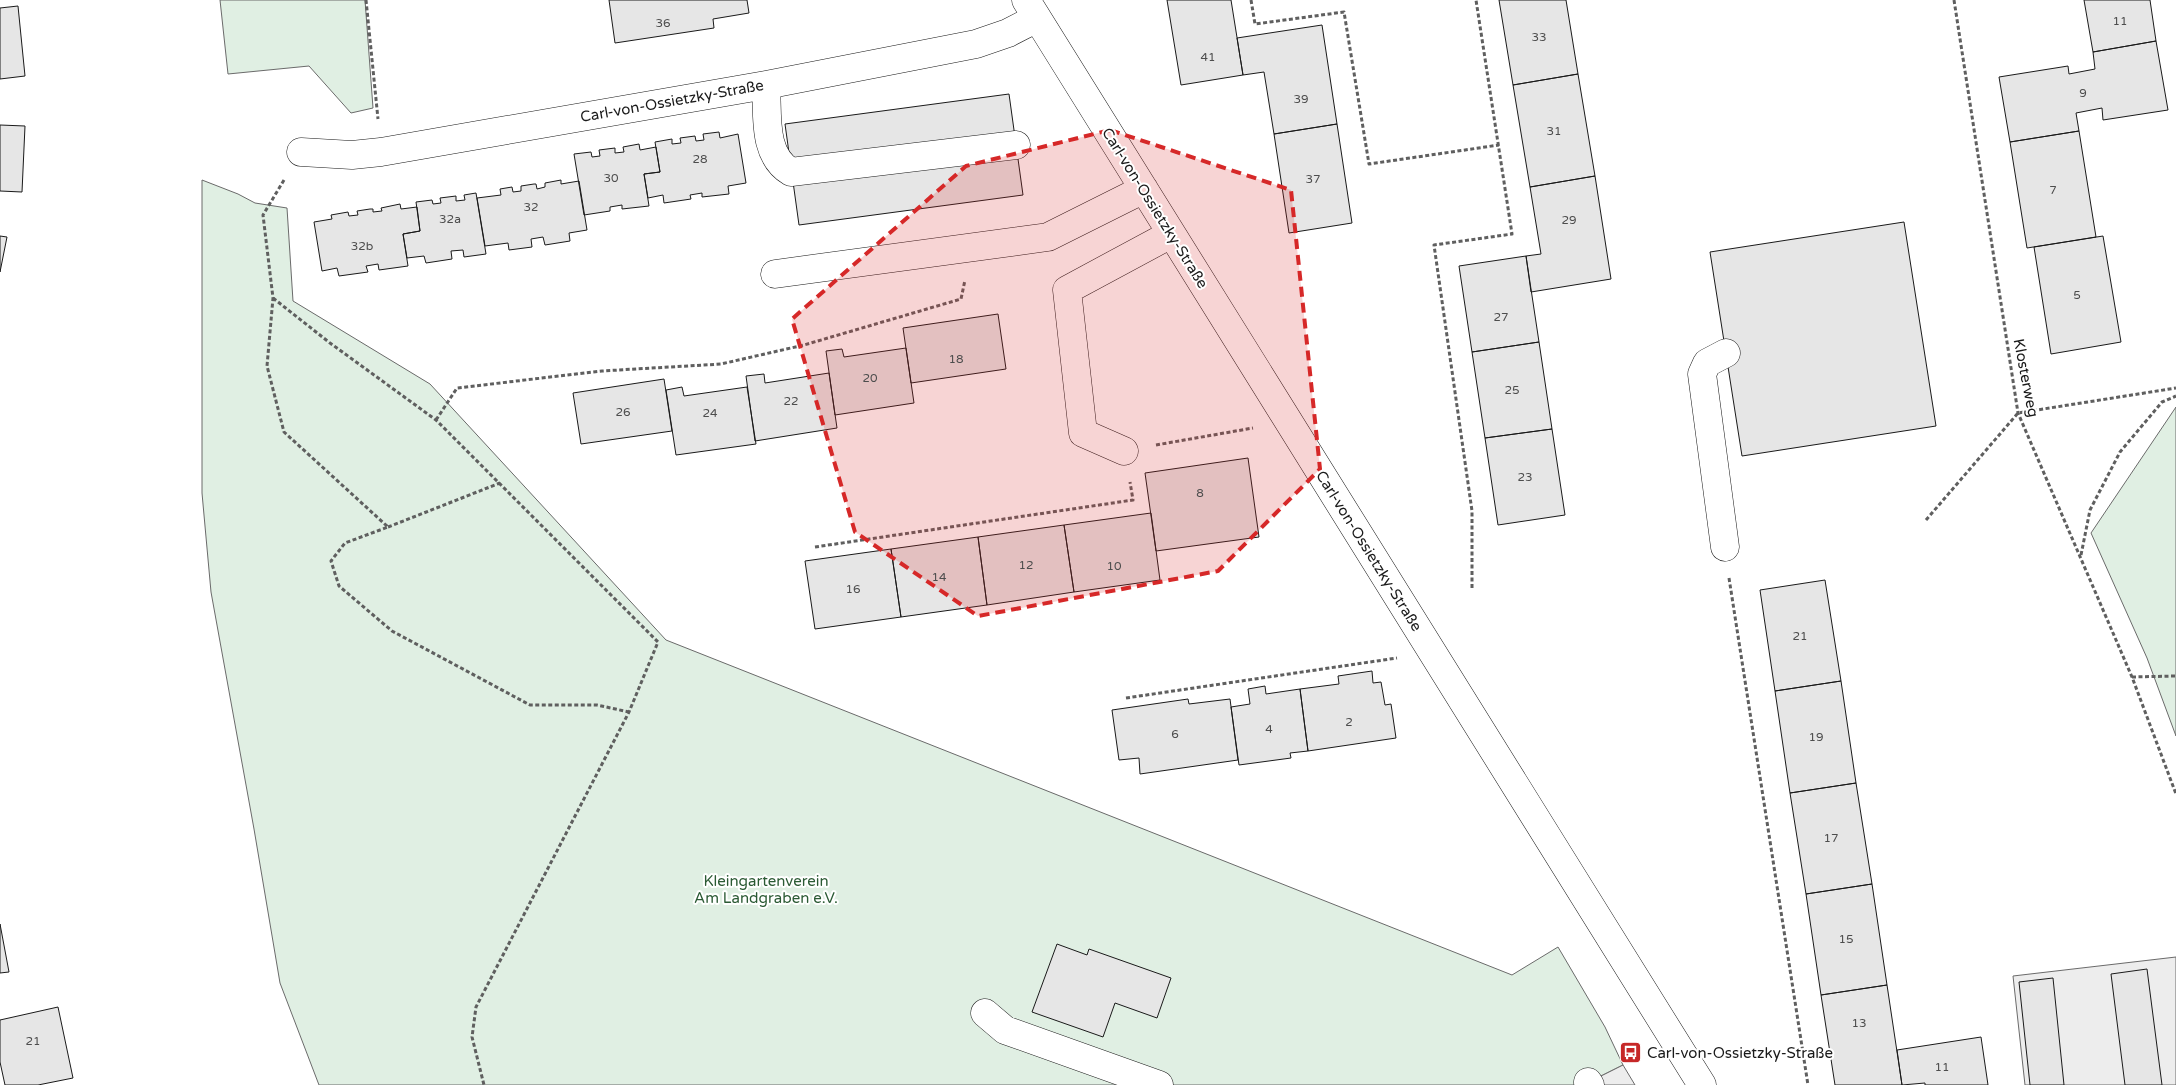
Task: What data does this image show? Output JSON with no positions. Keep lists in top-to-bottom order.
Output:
{
  "streets": {
    "street": ["Carl-von-Ossietzky-Straße"],
    "path": ["Klosterweg"]
  },
  "parks": ["Kleingartenverein Am Landgraben e.V."],
  "places": {
    "bus stop": ["Carl-von-Ossietzky-Straße"]
  },
  "house_numbers": [
    "11",
    "36",
    "33",
    "41",
    "9",
    "39",
    "31",
    "28",
    "30",
    "37",
    "7",
    "32",
    "32a",
    "29",
    "32b",
    "5",
    "27",
    "18",
    "20",
    "25",
    "22",
    "26",
    "24",
    "23",
    "8",
    "12",
    "10",
    "14",
    "16",
    "21",
    "2",
    "4",
    "6",
    "19",
    "17",
    "15",
    "13",
    "21",
    "11"
  ]
}
